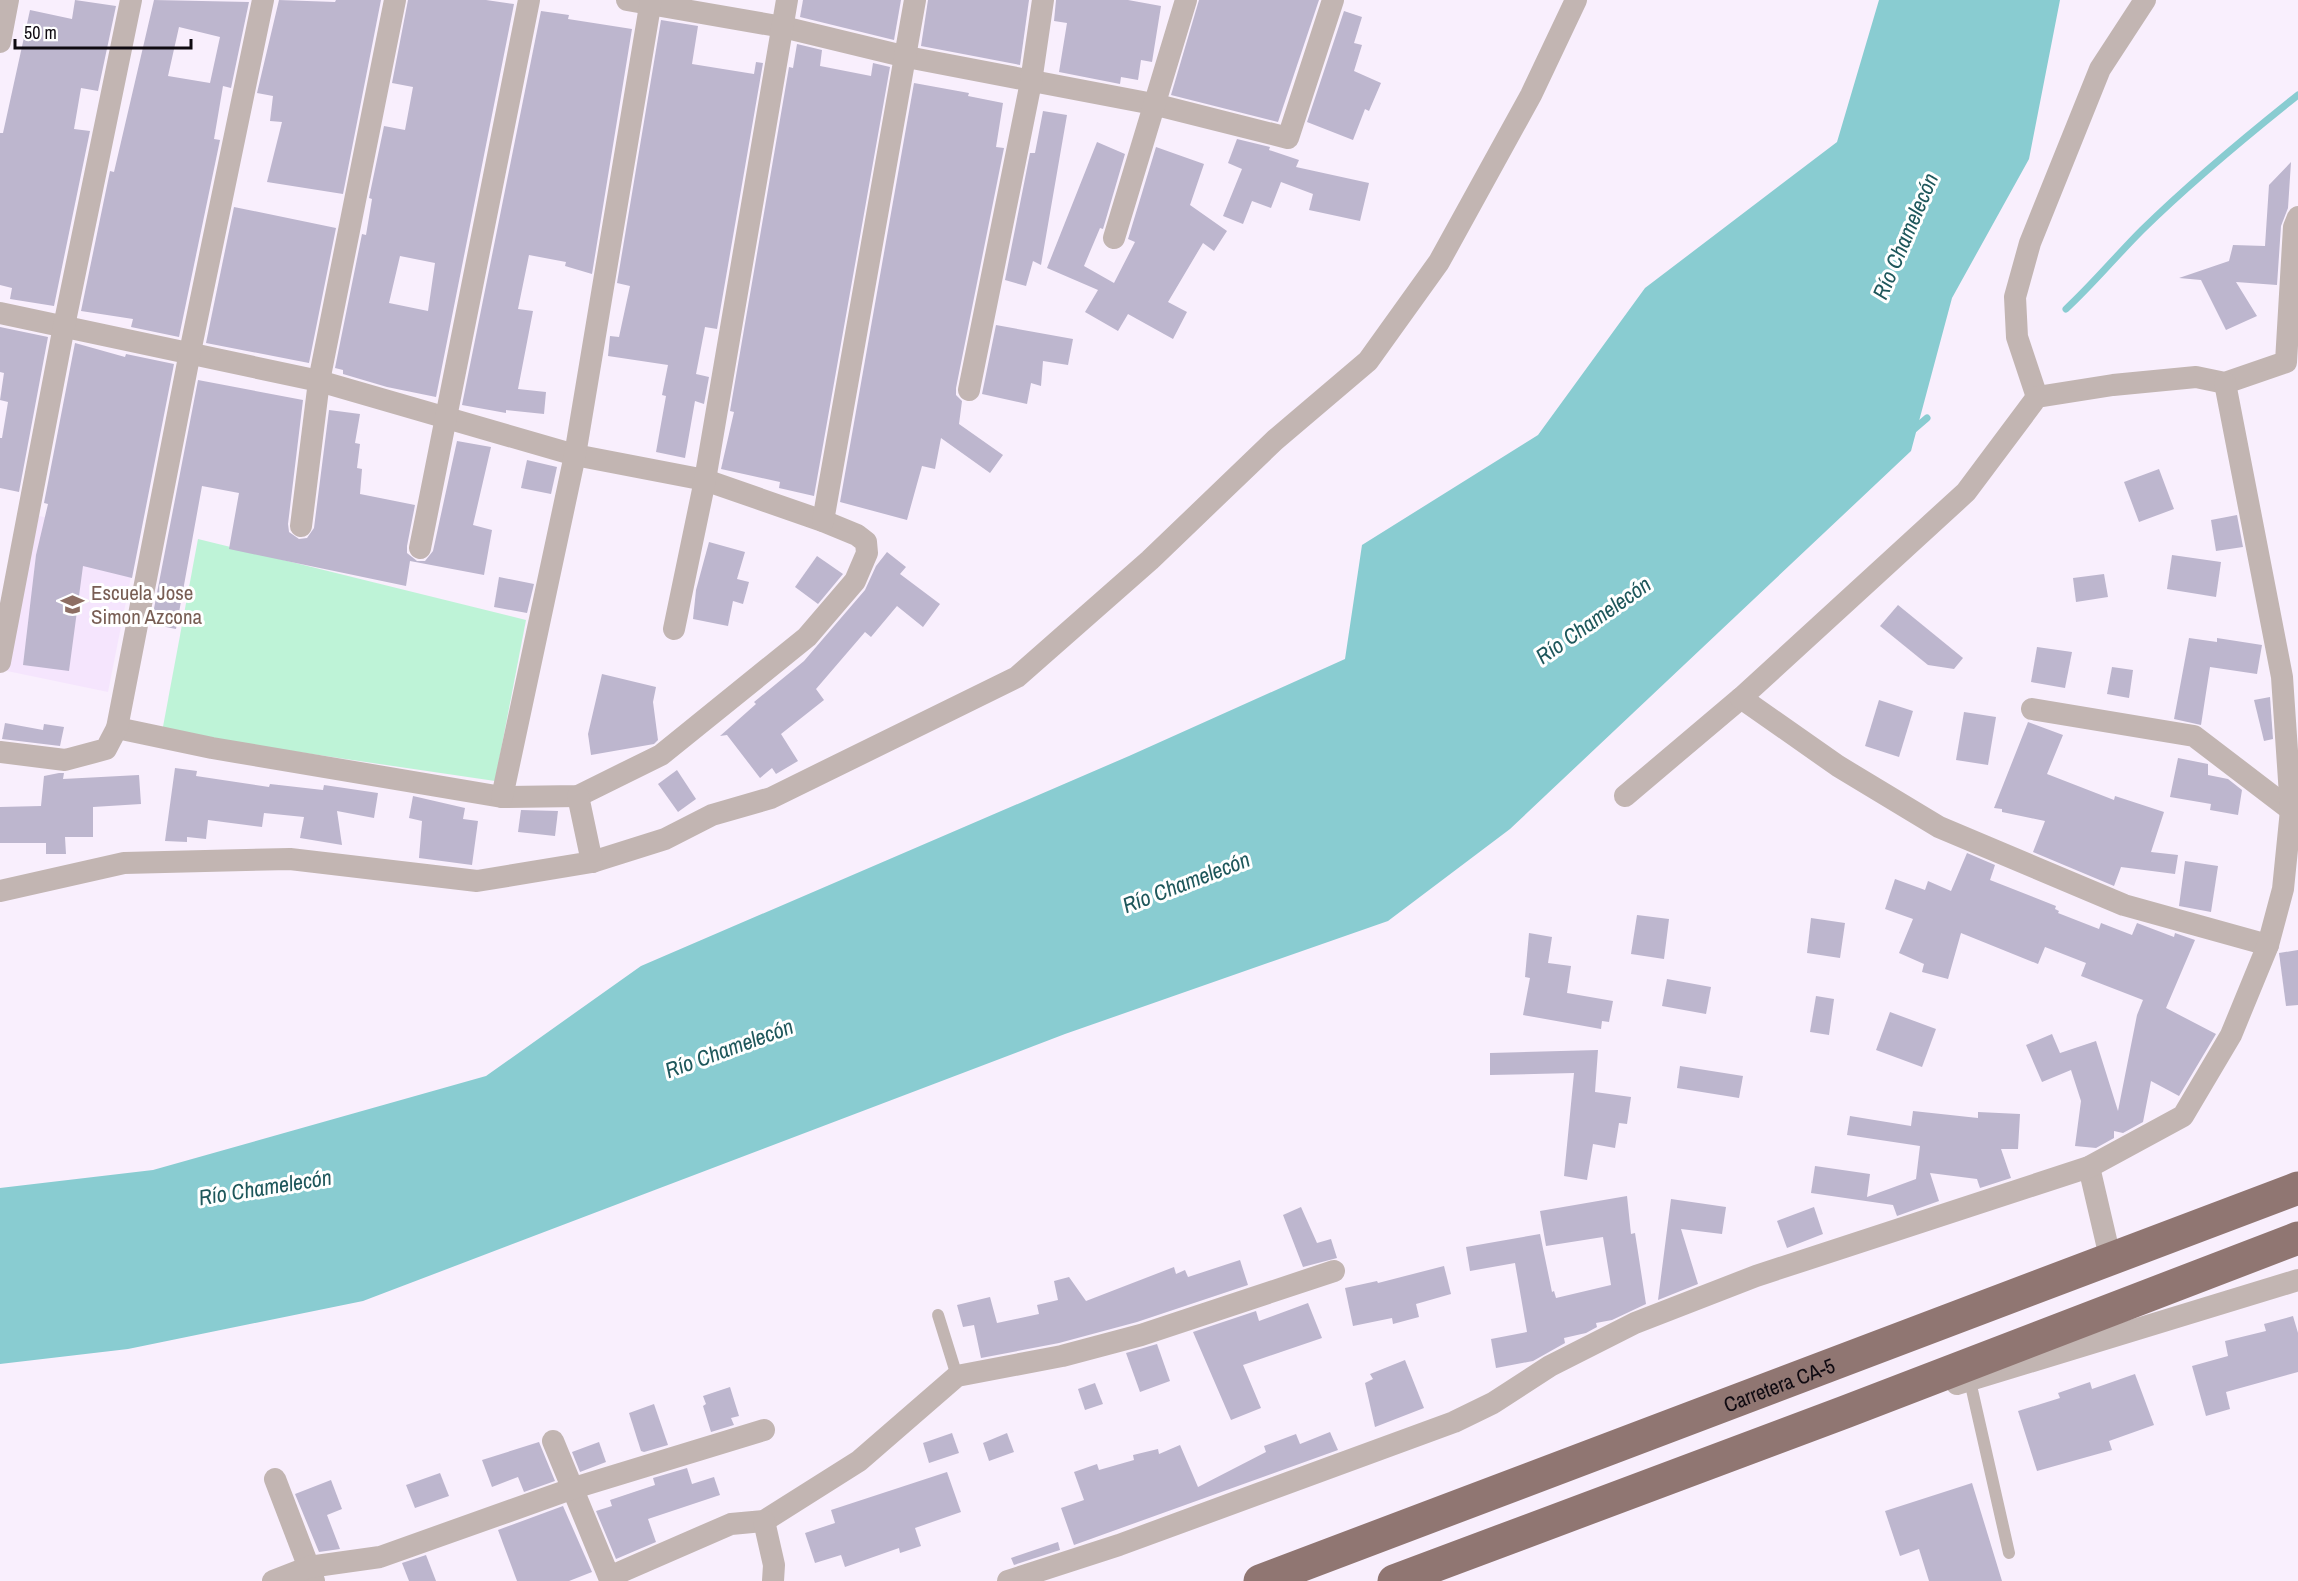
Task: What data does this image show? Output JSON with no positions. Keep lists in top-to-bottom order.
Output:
{
  "streets": {
    "highway": ["Carretera CA-5"]
  },
  "water": ["Río Chamelecón"],
  "places": {
    "school or university": ["Escuela Jose Simon Azcona"]
  },
  "scale_bar": "50 m"
}
